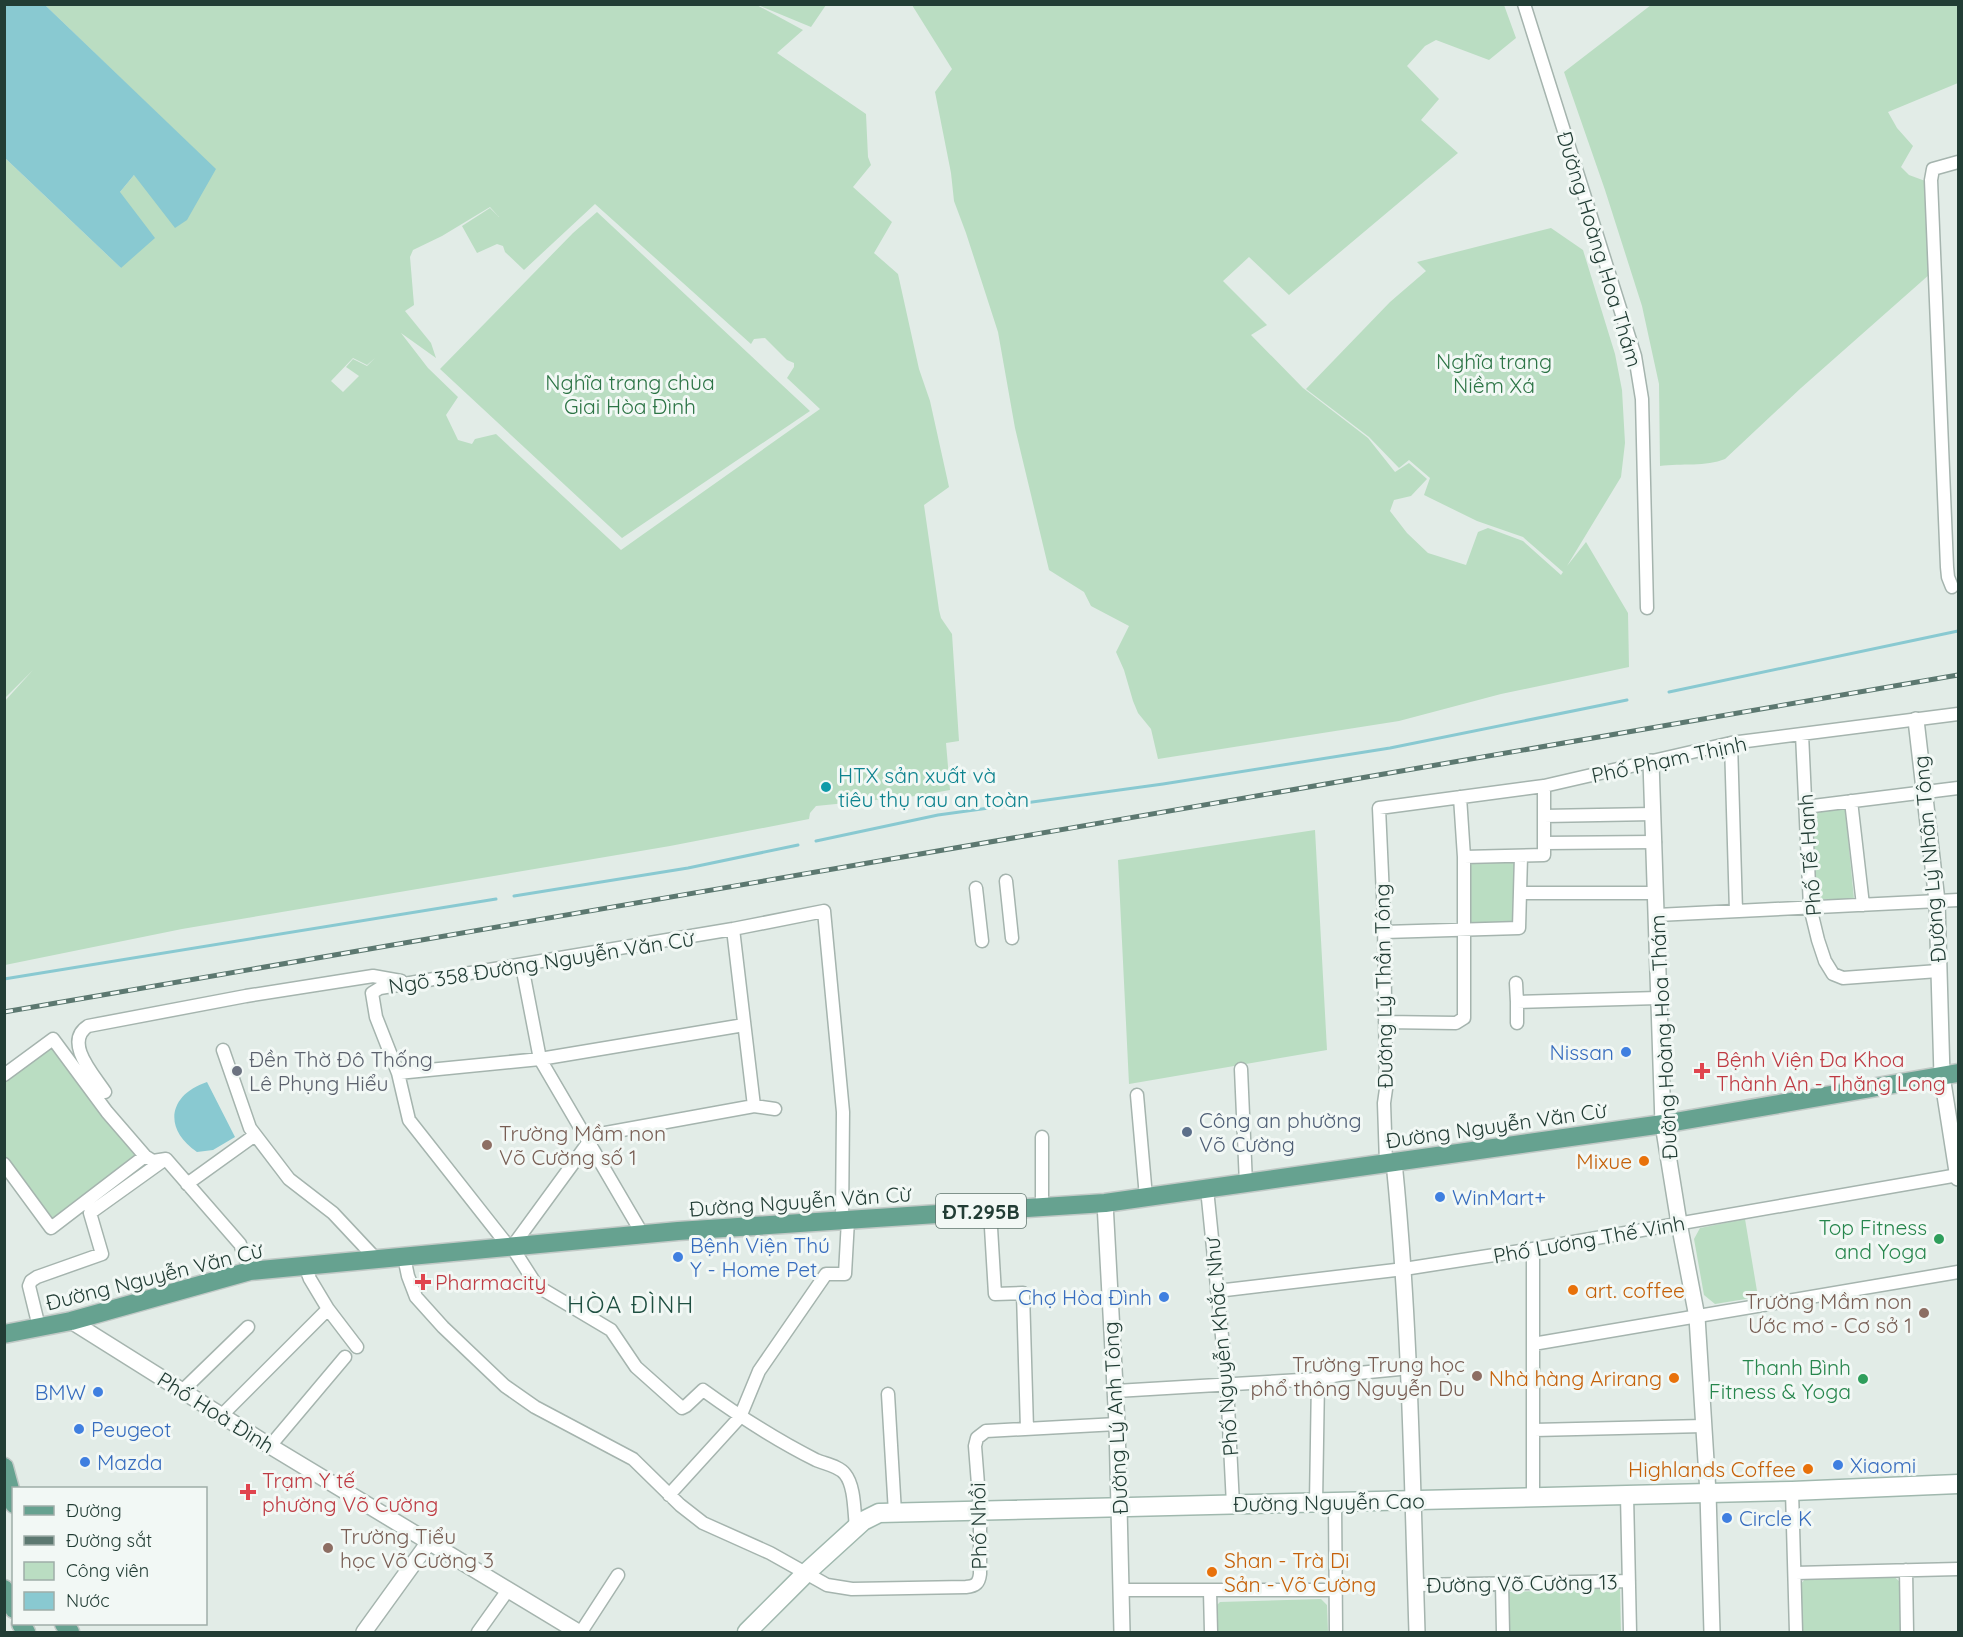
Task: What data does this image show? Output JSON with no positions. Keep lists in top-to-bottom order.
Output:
{
  "streets": {
    "main road": ["Đường Nguyễn Văn Cừ", "ĐT.295B", "Đường Nguyễn Cao"],
    "street": [
      "Đường Hoàng Hoa Thám",
      "Phố Phạm Thịnh",
      "Phố Tế Hanh",
      "Đường Lý Nhân Tông",
      "Ngõ 358 Đường Nguyễn Văn Cừ",
      "Đường Lý Thần Tông",
      "Phố Lương Thế Vinh",
      "Phố Nguyễn Khắc Như",
      "Phố Hoà Đình",
      "Đường Lý Anh Tông",
      "Phố Nhồi",
      "Đường Võ Cường 13"
    ]
  },
  "crossings": [
    ["Đường Hoàng Hoa Thám", "Phố Phạm Thịnh"],
    ["Đường Hoàng Hoa Thám", "Đường Nguyễn Văn Cừ"],
    ["Đường Hoàng Hoa Thám", "Phố Lương Thế Vinh"],
    ["Đường Hoàng Hoa Thám", "Đường Nguyễn Cao"],
    ["Phố Phạm Thịnh", "Phố Tế Hanh"],
    ["Phố Phạm Thịnh", "Đường Lý Nhân Tông"],
    ["Phố Phạm Thịnh", "Đường Lý Thần Tông"],
    ["Phố Tế Hanh", "Đường Lý Nhân Tông"],
    ["Đường Lý Nhân Tông", "Đường Nguyễn Văn Cừ"],
    ["Đường Lý Nhân Tông", "Phố Lương Thế Vinh"],
    ["Ngõ 358 Đường Nguyễn Văn Cừ", "Đường Nguyễn Văn Cừ"],
    ["Đường Lý Thần Tông", "Đường Nguyễn Văn Cừ"],
    ["Đường Lý Thần Tông", "Phố Lương Thế Vinh"],
    ["Đường Lý Thần Tông", "Đường Nguyễn Cao"],
    ["Đường Lý Thần Tông", "Đường Võ Cường 13"],
    ["Đường Nguyễn Văn Cừ", "Phố Nguyễn Khắc Như"],
    ["Đường Nguyễn Văn Cừ", "Phố Hoà Đình"],
    ["Đường Nguyễn Văn Cừ", "Đường Lý Anh Tông"],
    ["Phố Lương Thế Vinh", "Phố Nguyễn Khắc Như"],
    ["Phố Nguyễn Khắc Như", "Đường Nguyễn Cao"],
    ["Đường Lý Anh Tông", "Đường Nguyễn Cao"],
    ["Đường Lý Anh Tông", "Phố Nhồi"],
    ["Đường Nguyễn Cao", "Phố Nhồi"]
  ],
  "districts": ["HÒA ĐÌNH"],
  "parks": ["Nghĩa trang Niềm Xá", "Nghĩa trang chùa Giai Hòa Đình"],
  "places": {
    "other": [
      "HTX sản xuất và tiêu thụ rau an toàn",
      "Nissan",
      "Đền Thờ Đô Thống Lê Phụng Hiểu",
      "Công an phường Võ Cường",
      "Trường Mầm non Võ Cường số 1",
      "Mixue",
      "WinMart+",
      "Top Fitness and Yoga",
      "Bệnh Viện Thú Y - Home Pet",
      "art. coffee",
      "Chợ Hòa Đình",
      "Trường Mầm non Ước mơ - Cơ sở 1",
      "Trường Trung học phổ thông Nguyễn Du",
      "Nhà hàng Arirang",
      "Thanh Bình Fitness & Yoga",
      "BMW",
      "Peugeot",
      "Mazda",
      "Xiaomi",
      "Highlands Coffee",
      "Circle K",
      "Trường Tiểu học Võ Cường 3",
      "Shan - Trà Di Sản - Võ Cường"
    ],
    "health": ["Bệnh Viện Đa Khoa Thành An - Thăng Long", "Pharmacity", "Trạm Y tế phường Võ Cường"]
  },
  "legend": [
    "Đường",
    "Đường sắt",
    "Công viên",
    "Nước"
  ]
}
